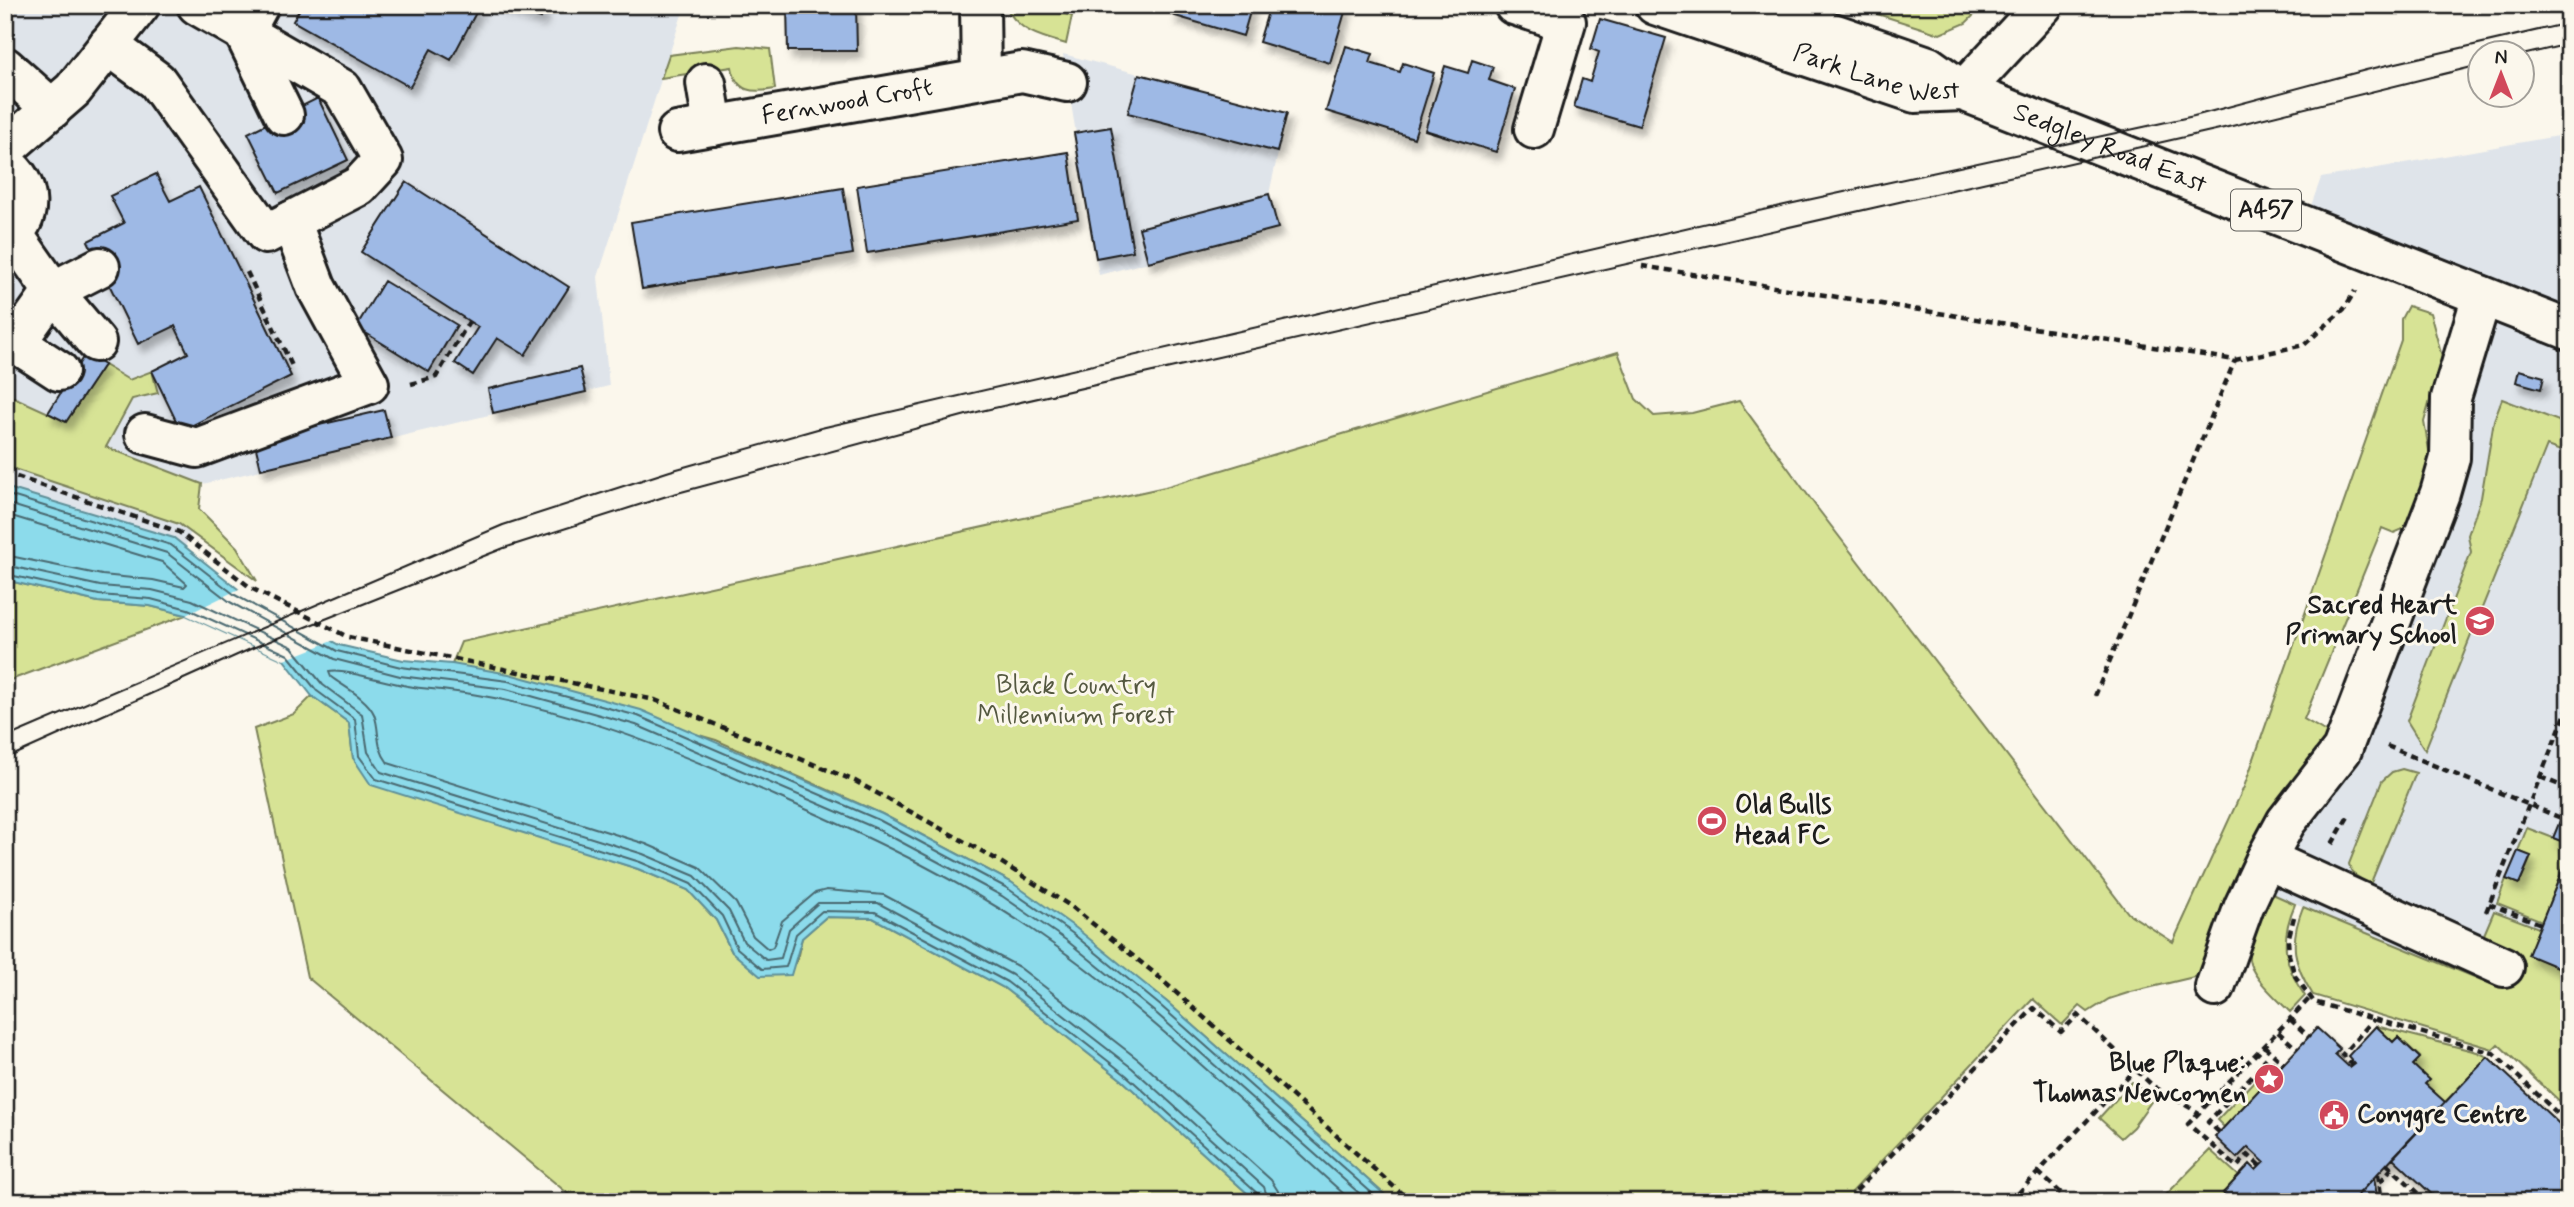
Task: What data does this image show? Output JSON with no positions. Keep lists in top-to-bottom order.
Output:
{
  "streets": {
    "street": [
      "Park Lane West",
      "Fernwood Croft",
      "Sedgley Road East",
      "A457"
    ]
  },
  "crossings": [
    ["Park Lane West", "Sedgley Road East"]
  ],
  "parks": ["Black Country Millennium Forest"],
  "places": {
    "school or university": ["Sacred Heart Primary School"],
    "sports": ["Old Bulls Head FC"],
    "place": ["Blue Plaque: Thomas Newcomen"],
    "public building": ["Conygre Centre"]
  },
  "north": "top"
}
